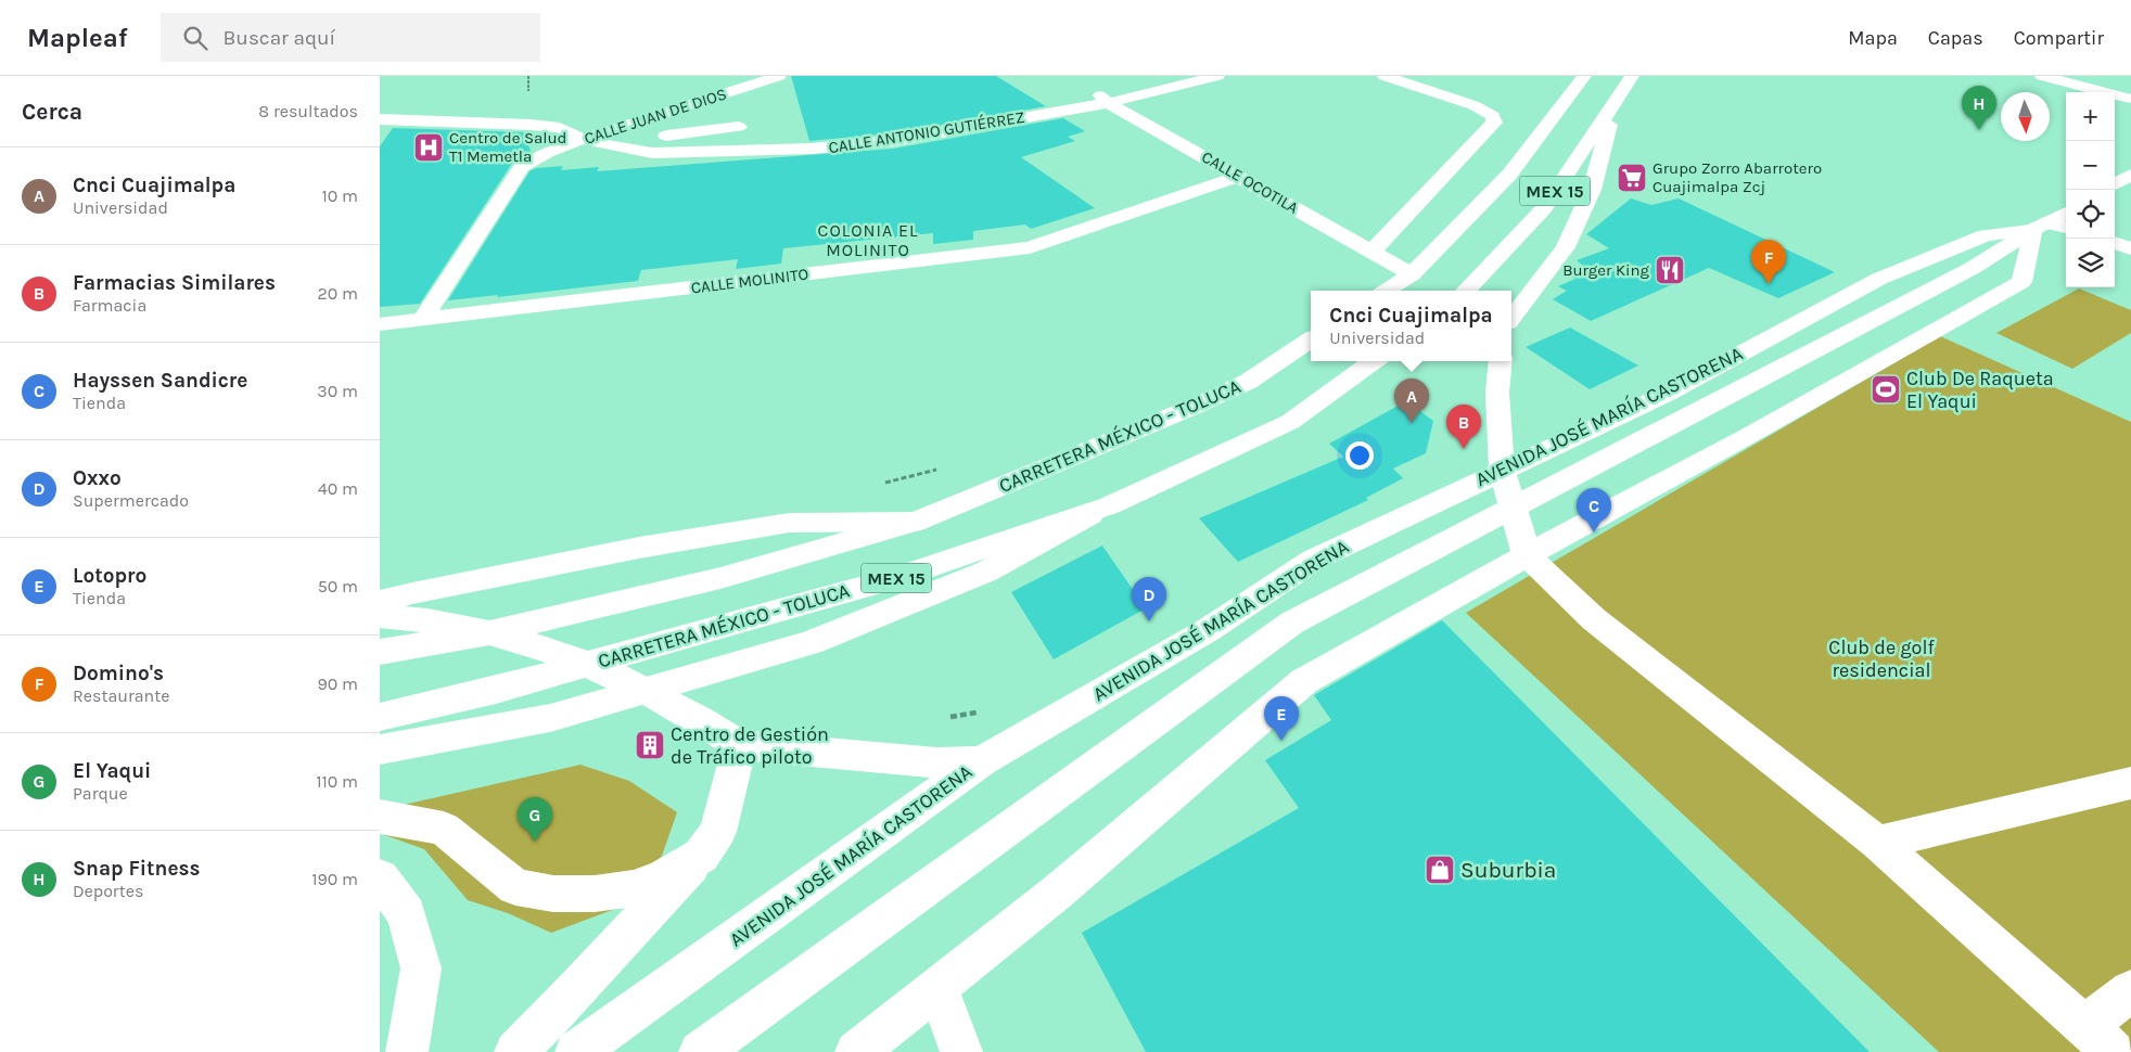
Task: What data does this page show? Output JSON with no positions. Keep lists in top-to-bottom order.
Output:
{
  "streets": {
    "street": [
      "CALLE JUAN DE DIOS",
      "CALLE ANTONIO GUTIÉRREZ",
      "CALLE OCOTILA",
      "MEX 15",
      "CALLE MOLINITO",
      "AVENIDA JOSÉ MARÍA CASTORENA",
      "CARRETERA MÉXICO - TOLUCA"
    ]
  },
  "crossings": [
    ["CALLE JUAN DE DIOS", "CALLE ANTONIO GUTIÉRREZ"],
    ["CALLE JUAN DE DIOS", "CALLE MOLINITO"],
    ["CALLE ANTONIO GUTIÉRREZ", "CALLE OCOTILA"],
    ["CALLE OCOTILA", "MEX 15"],
    ["CALLE OCOTILA", "CALLE MOLINITO"]
  ],
  "districts": ["COLONIA EL MOLINITO"],
  "parks": ["Club de golf residencial"],
  "places": {
    "hospital": ["Centro de Salud T1 Memetla"],
    "supermarket": ["Grupo Zorro Abarrotero Cuajimalpa Zcj"],
    "restaurant": ["Burger King"],
    "sports": ["Club De Raqueta El Yaqui"],
    "building": ["Centro de Gestión de Tráfico piloto"],
    "shop": ["Suburbia"]
  },
  "north": "bottom",
  "page": {
    "header": "Mapleaf",
    "search": "Buscar aquí",
    "nav": ["Mapa", "Capas", "Compartir"],
    "heading": ["Cerca", "8 resultados"],
    "pins": [
      "H",
      "F",
      "A",
      "B",
      "C",
      "D",
      "E",
      "G"
    ],
    "map_buttons": ["+", "−"],
    "list": [
      {
        "mark": "A",
        "name": "Cnci Cuajimalpa",
        "note": "Universidad",
        "value": "10 m"
      },
      {
        "mark": "B",
        "name": "Farmacias Similares",
        "note": "Farmacia",
        "value": "20 m"
      },
      {
        "mark": "C",
        "name": "Hayssen Sandicre",
        "note": "Tienda",
        "value": "30 m"
      },
      {
        "mark": "D",
        "name": "Oxxo",
        "note": "Supermercado",
        "value": "40 m"
      },
      {
        "mark": "E",
        "name": "Lotopro",
        "note": "Tienda",
        "value": "50 m"
      },
      {
        "mark": "F",
        "name": "Domino's",
        "note": "Restaurante",
        "value": "90 m"
      },
      {
        "mark": "G",
        "name": "El Yaqui",
        "note": "Parque",
        "value": "110 m"
      },
      {
        "mark": "H",
        "name": "Snap Fitness",
        "note": "Deportes",
        "value": "190 m"
      }
    ],
    "popup": ["Cnci Cuajimalpa", "Universidad"]
  }
}
